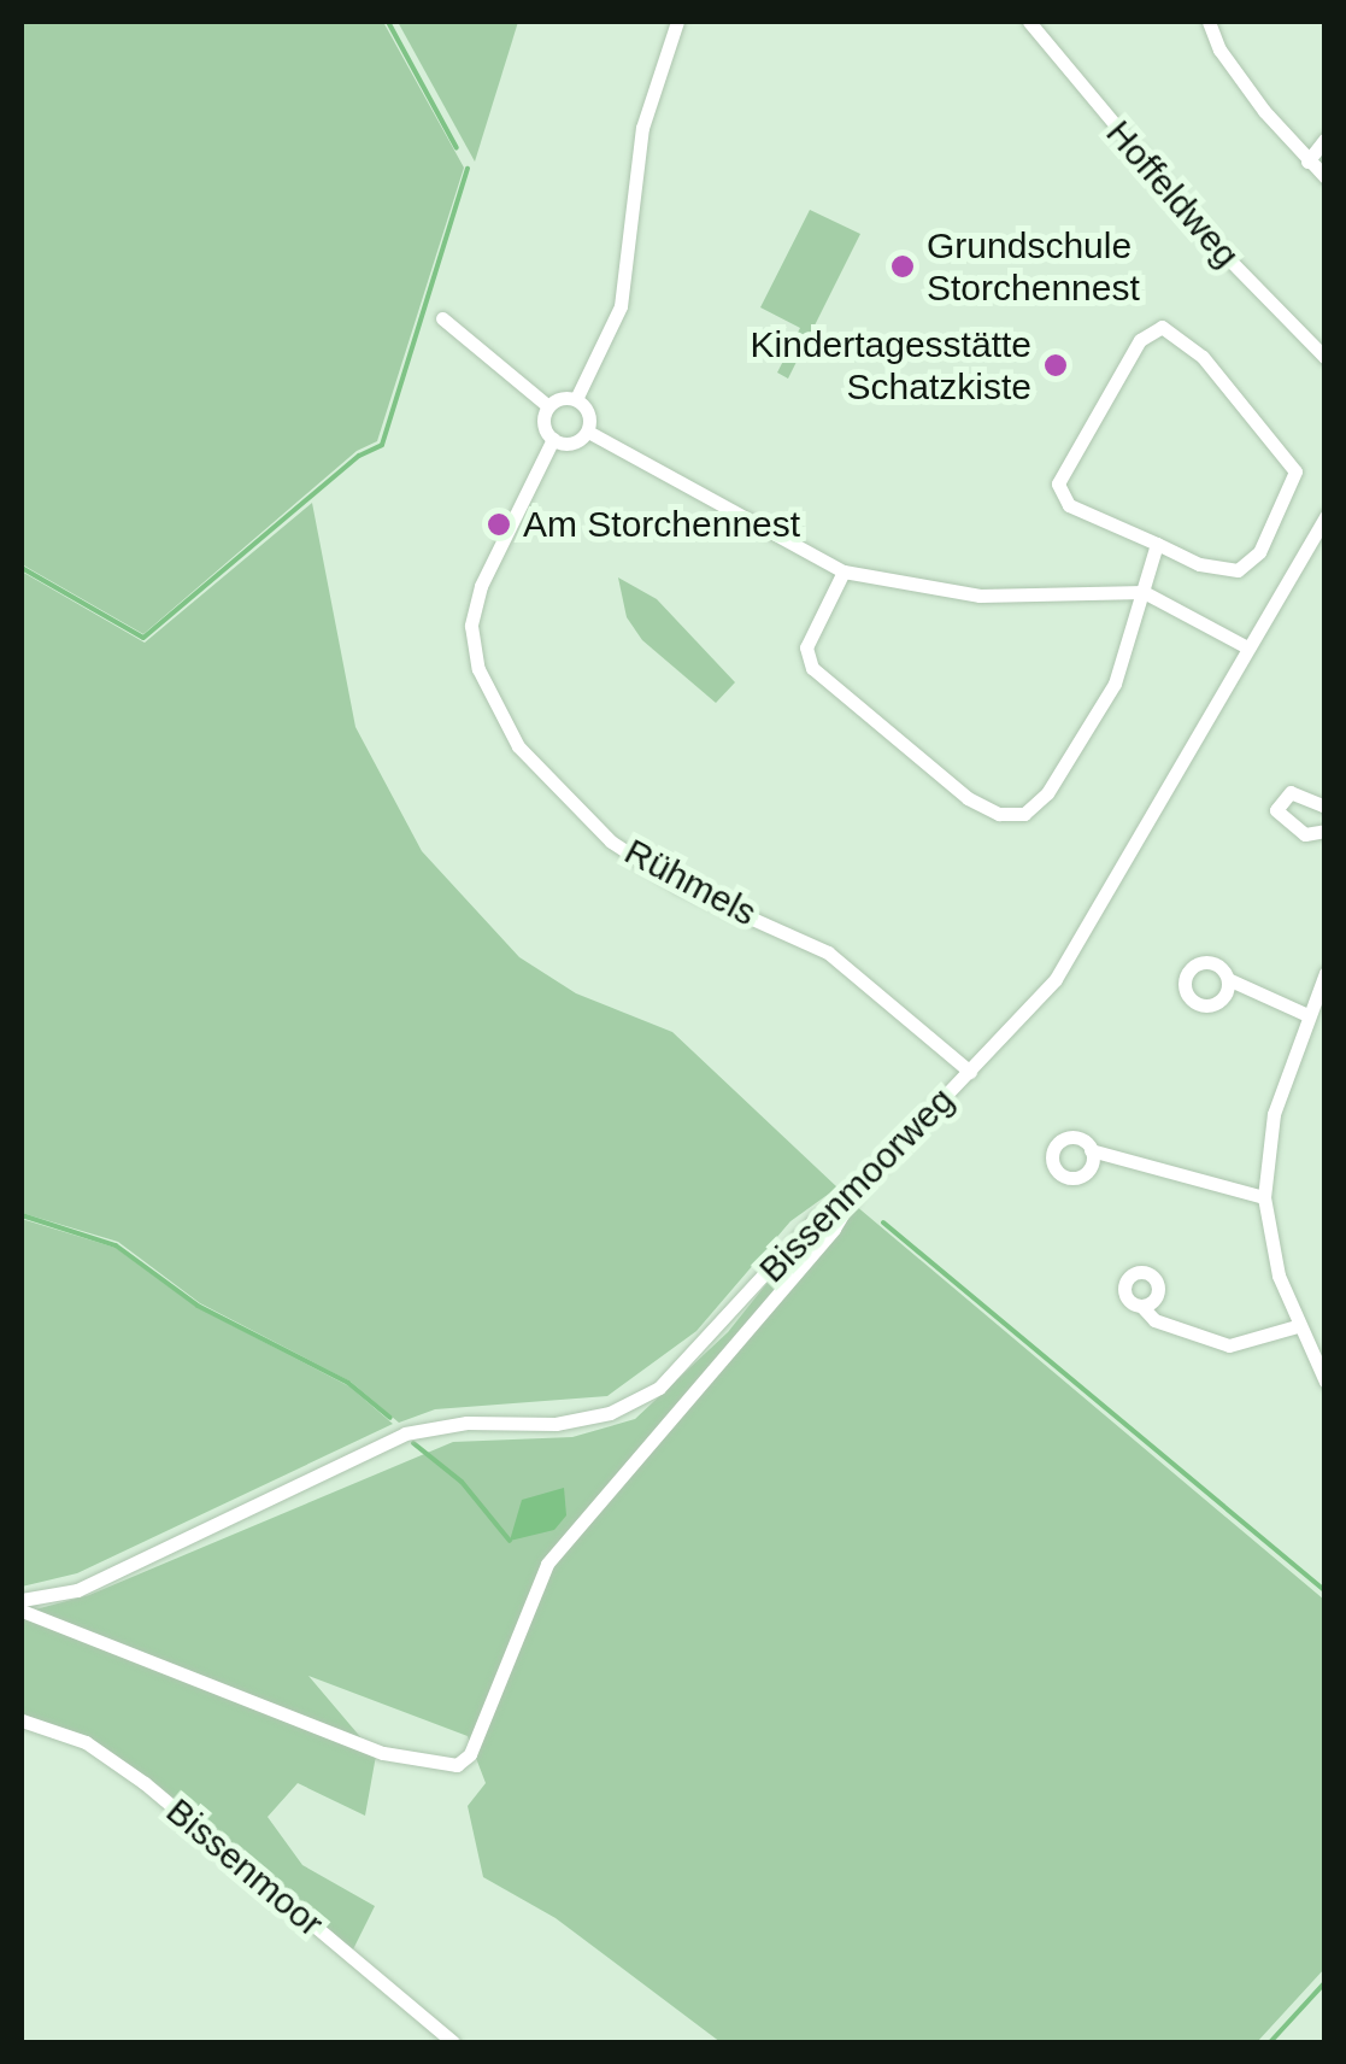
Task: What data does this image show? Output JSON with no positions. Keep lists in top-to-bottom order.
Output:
{
  "streets": {
    "street": [
      "Hoffeldweg",
      "Rühmels",
      "Bissenmoorweg",
      "Bissenmoor"
    ]
  },
  "crossings": [
    ["Rühmels", "Bissenmoorweg"]
  ],
  "places": ["Grundschule Storchennest", "Kindertagesstätte Schatzkiste", "Am Storchennest"]
}
